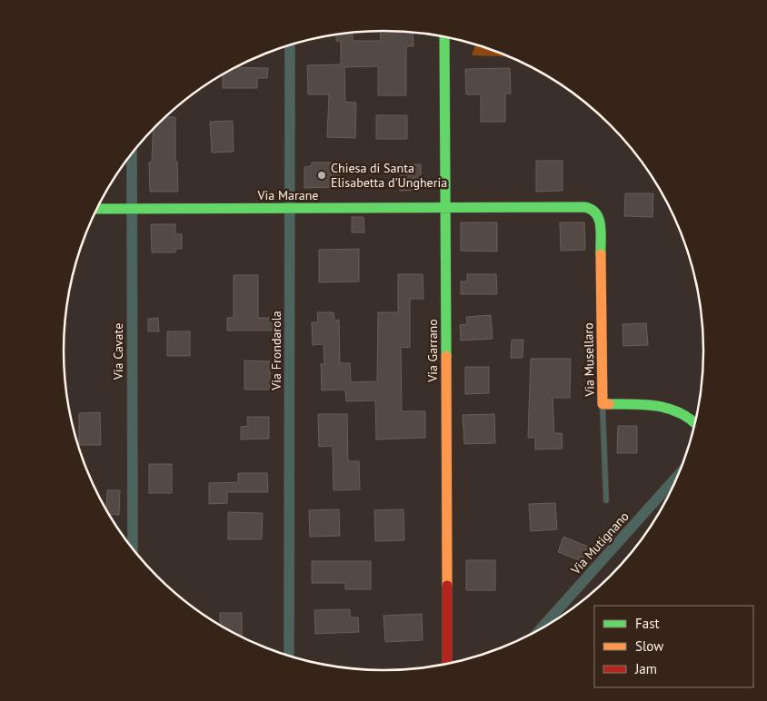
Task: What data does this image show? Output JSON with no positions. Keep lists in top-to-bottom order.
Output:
{
  "streets": {
    "street": [
      "Via Marane",
      "Via Frondarola",
      "Via Garrano",
      "Via Cavate",
      "Via Musellaro",
      "Via Mutignano"
    ]
  },
  "crossings": [
    ["Via Marane", "Via Frondarola"],
    ["Via Marane", "Via Garrano"],
    ["Via Marane", "Via Cavate"],
    ["Via Marane", "Via Musellaro"]
  ],
  "places": ["Chiesa di Santa Elisabetta d'Ungheria"],
  "legend": ["Fast", "Slow", "Jam"]
}
